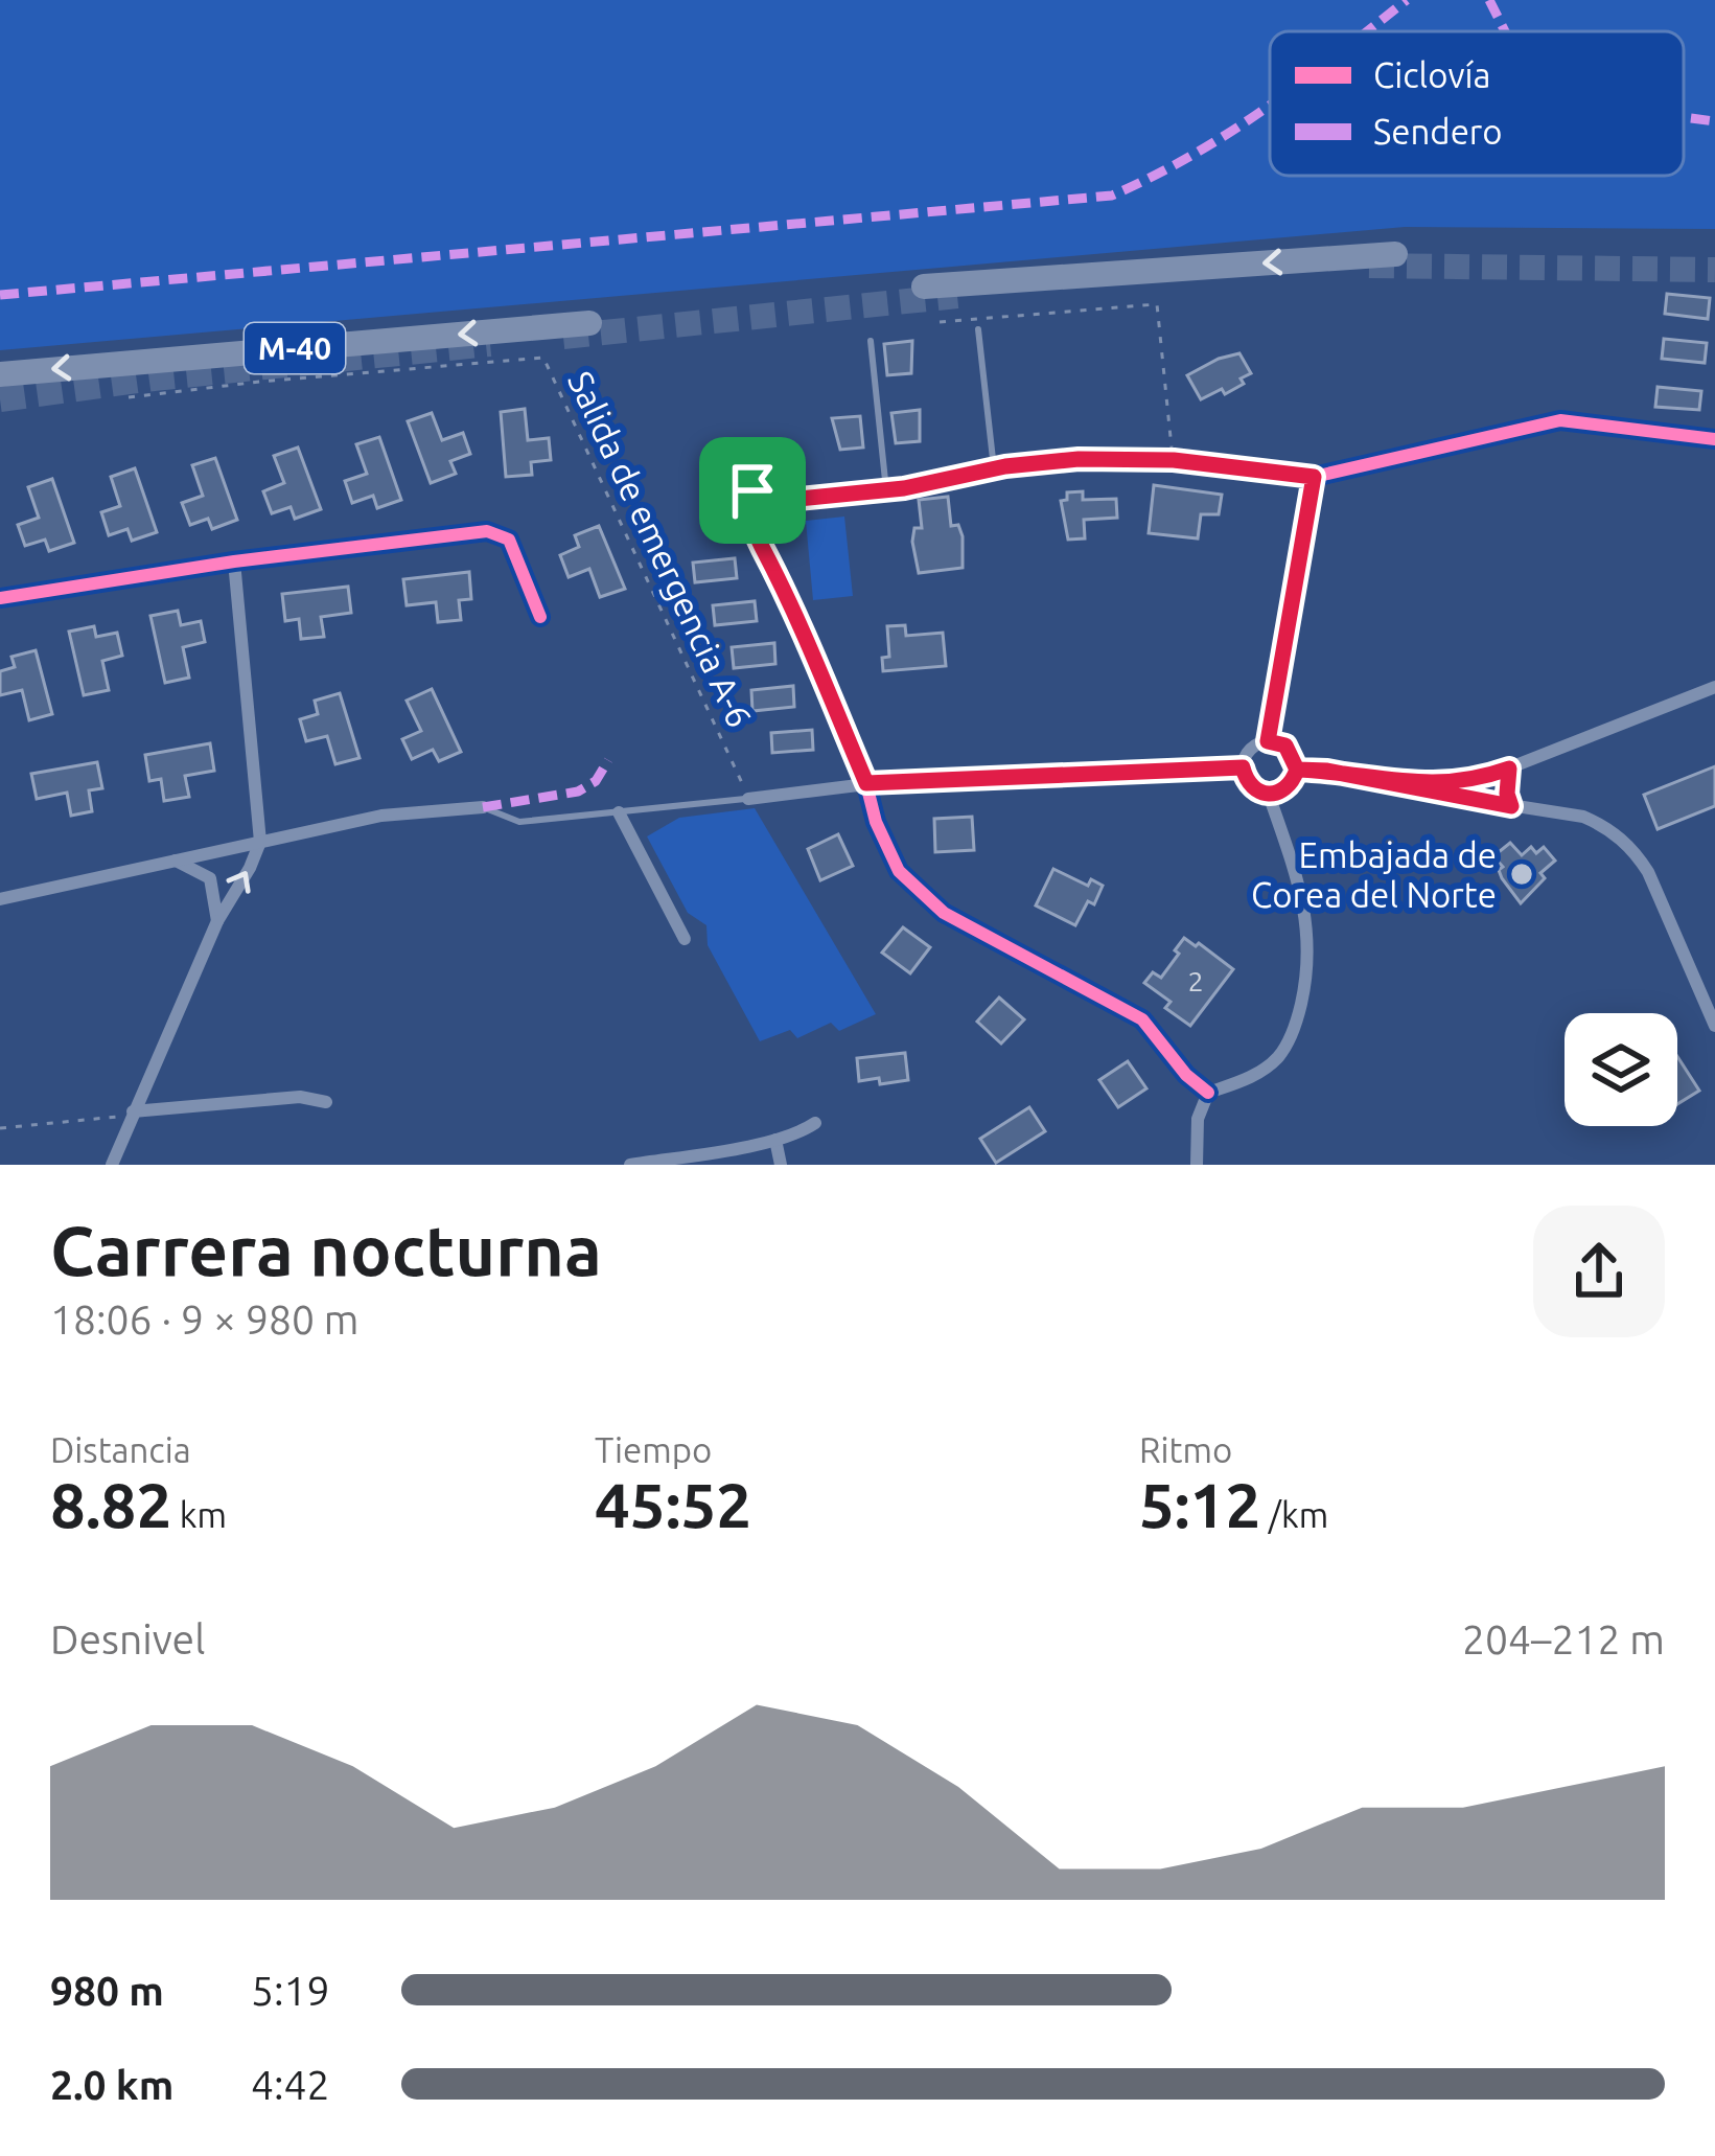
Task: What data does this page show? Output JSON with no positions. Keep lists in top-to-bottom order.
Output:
{
  "streets": {
    "highway": ["M-40"],
    "path": ["Salida de emergencia A-6"]
  },
  "places": ["Embajada de Corea del Norte"],
  "house_numbers": ["2"],
  "legend": ["Ciclovía", "Sendero"],
  "page": {
    "heading": ["Carrera nocturna", "18:06 · 9 × 980 m"],
    "stats": [
      ["Distancia", "8.82 km"],
      ["Tiempo", "45:52"],
      ["Ritmo", "5:12 /km"]
    ],
    "chart": ["Desnivel", "204–212 m"],
    "list": [
      {
        "name": "980 m",
        "note": "5:19"
      },
      {
        "name": "2.0 km",
        "note": "4:42"
      }
    ]
  }
}
